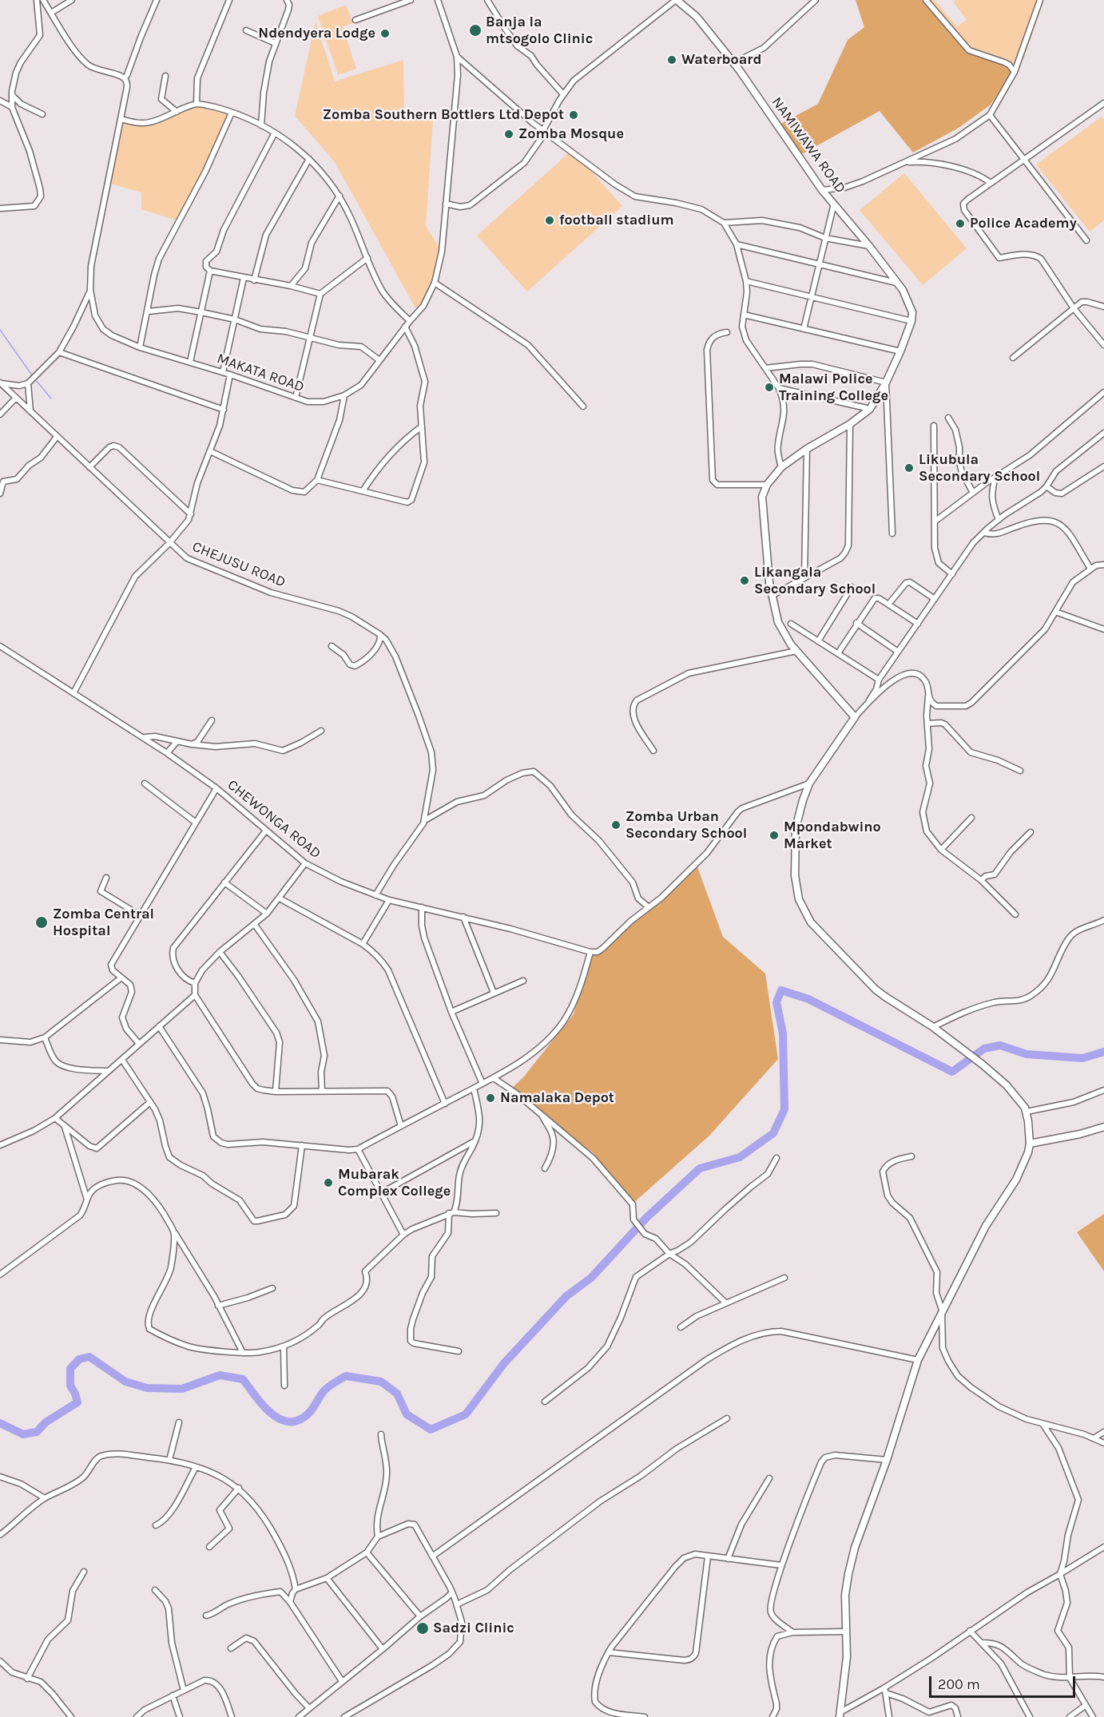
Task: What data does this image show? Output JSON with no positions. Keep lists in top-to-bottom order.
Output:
{
  "streets": {
    "street": [
      "NAMIWAWA ROAD",
      "MAKATA ROAD",
      "CHEJUSU ROAD",
      "CHEWONGA ROAD"
    ]
  },
  "places": [
    "Banja la mtsogolo Clinic",
    "Ndendyera Lodge",
    "Waterboard",
    "Zomba Southern Bottlers Ltd Depot",
    "Zomba Mosque",
    "football stadium",
    "Police Academy",
    "Malawi Police Training College",
    "Likubula Secondary School",
    "Likangala Secondary School",
    "Zomba Urban Secondary School",
    "Mpondabwino Market",
    "Zomba Central Hospital",
    "Namalaka Depot",
    "Mubarak Complex College",
    "Sadzi Clinic"
  ],
  "scale_bar": "200 m"
}
